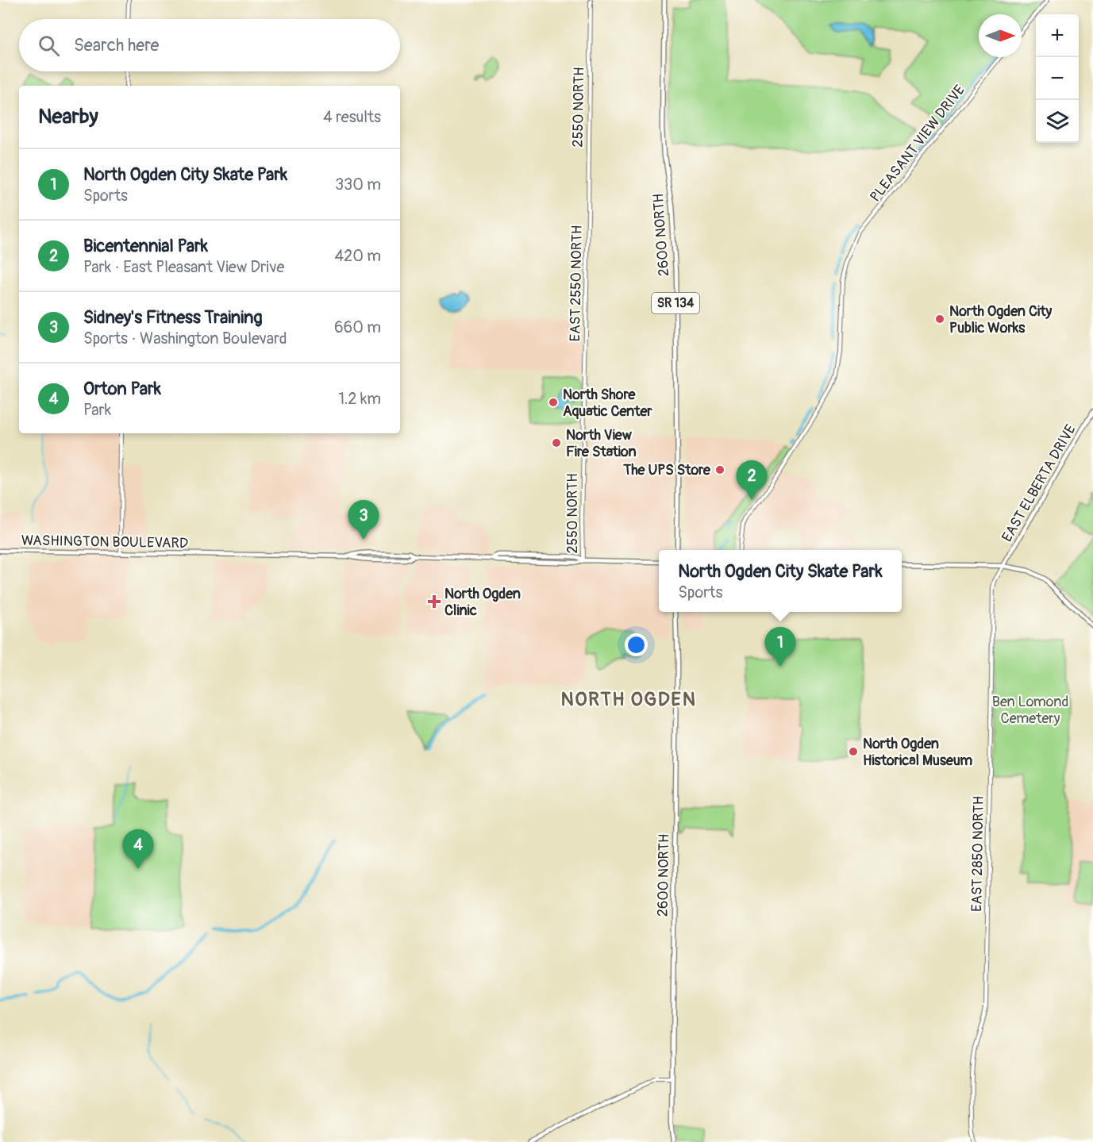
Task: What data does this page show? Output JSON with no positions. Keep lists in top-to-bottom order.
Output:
{
  "streets": {
    "main road": [
      "2600 NORTH",
      "SR 134",
      "EAST ELBERTA DRIVE",
      "WASHINGTON BOULEVARD"
    ],
    "street": [
      "2550 NORTH",
      "PLEASANT VIEW DRIVE",
      "EAST 2550 NORTH",
      "EAST 2850 NORTH"
    ]
  },
  "crossings": [
    ["2550 NORTH", "EAST 2550 NORTH"],
    ["EAST ELBERTA DRIVE", "EAST 2850 NORTH"]
  ],
  "districts": ["NORTH OGDEN"],
  "parks": ["Ben Lomond Cemetery"],
  "places": {
    "other": [
      "North Ogden City Public Works",
      "North Shore Aquatic Center",
      "North View Fire Station",
      "The UPS Store",
      "North Ogden Historical Museum"
    ],
    "health": ["North Ogden Clinic"]
  },
  "north": "right",
  "page": {
    "map_buttons": ["+", "−"],
    "search": "Search here",
    "heading": ["Nearby", "4 results"],
    "list": [
      {
        "mark": "1",
        "name": "North Ogden City Skate Park",
        "note": "Sports",
        "value": "330 m"
      },
      {
        "mark": "2",
        "name": "Bicentennial Park",
        "note": "Park · East Pleasant View Drive",
        "value": "420 m"
      },
      {
        "mark": "3",
        "name": "Sidney's Fitness Training",
        "note": "Sports · Washington Boulevard",
        "value": "660 m"
      },
      {
        "mark": "4",
        "name": "Orton Park",
        "note": "Park",
        "value": "1.2 km"
      }
    ],
    "pins": [
      "2",
      "3",
      "1",
      "4"
    ],
    "popup": ["North Ogden City Skate Park", "Sports"]
  }
}
